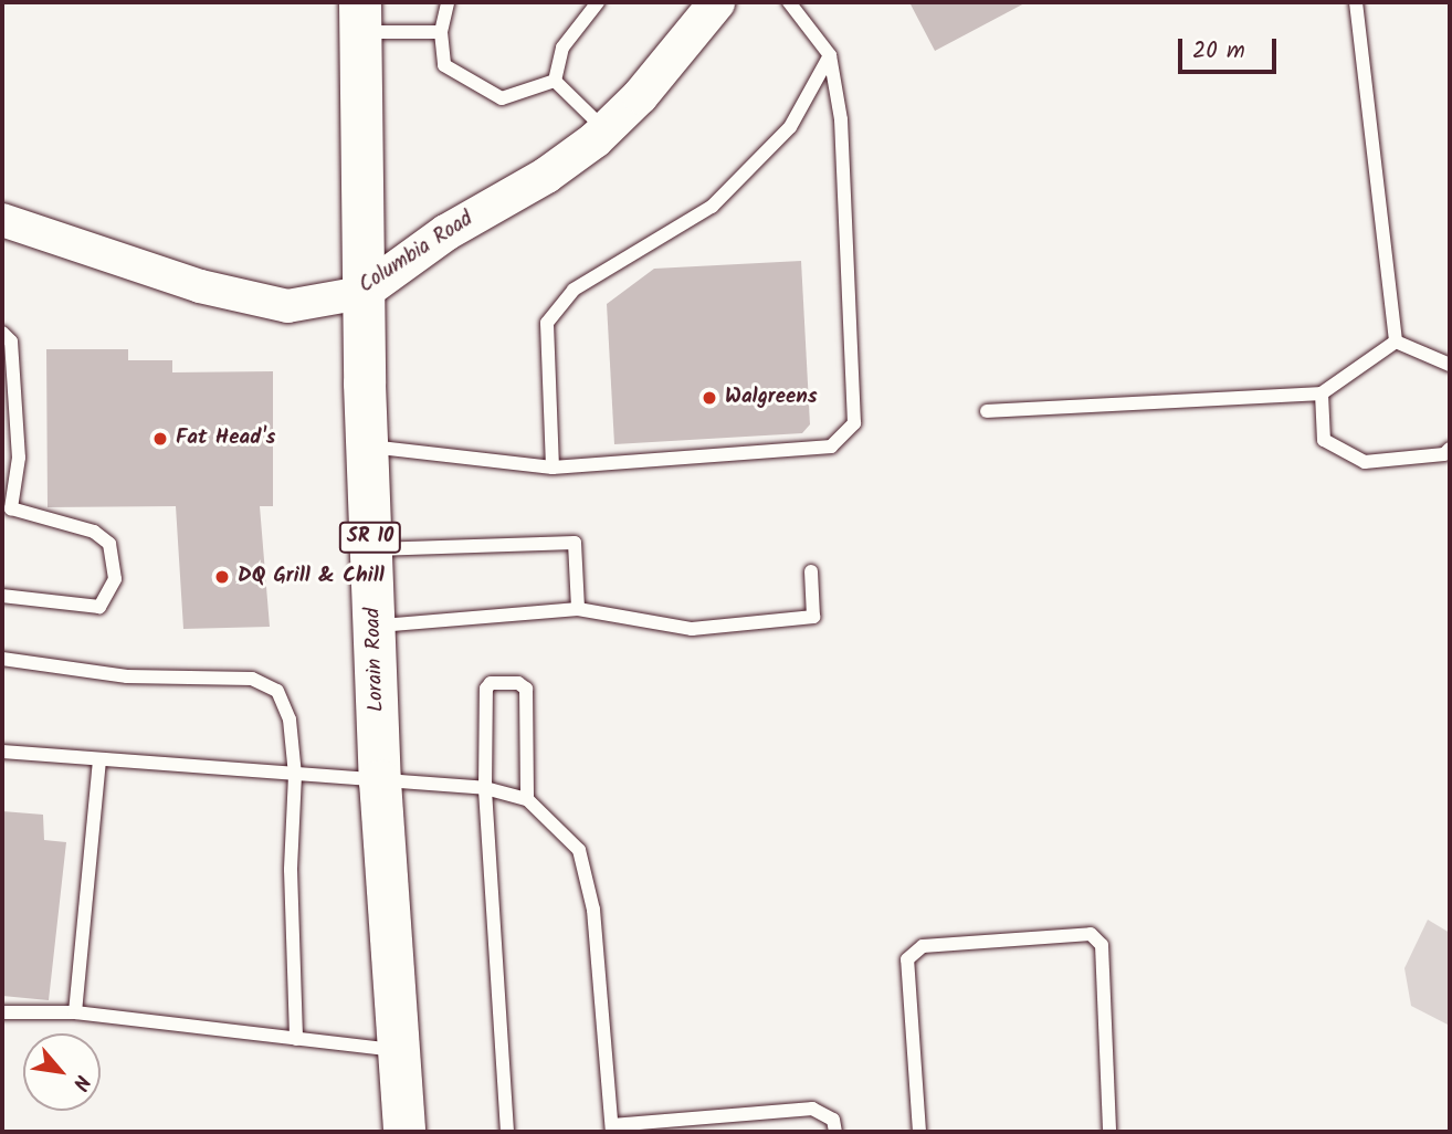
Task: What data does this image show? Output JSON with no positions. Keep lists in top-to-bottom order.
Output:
{
  "streets": {
    "main road": ["Columbia Road", "SR 10", "Lorain Road"]
  },
  "crossings": [
    ["Columbia Road", "Lorain Road"]
  ],
  "places": ["Walgreens", "Fat Head's", "DQ Grill & Chill"],
  "scale_bar": "20 m",
  "north": "bottom right"
}
